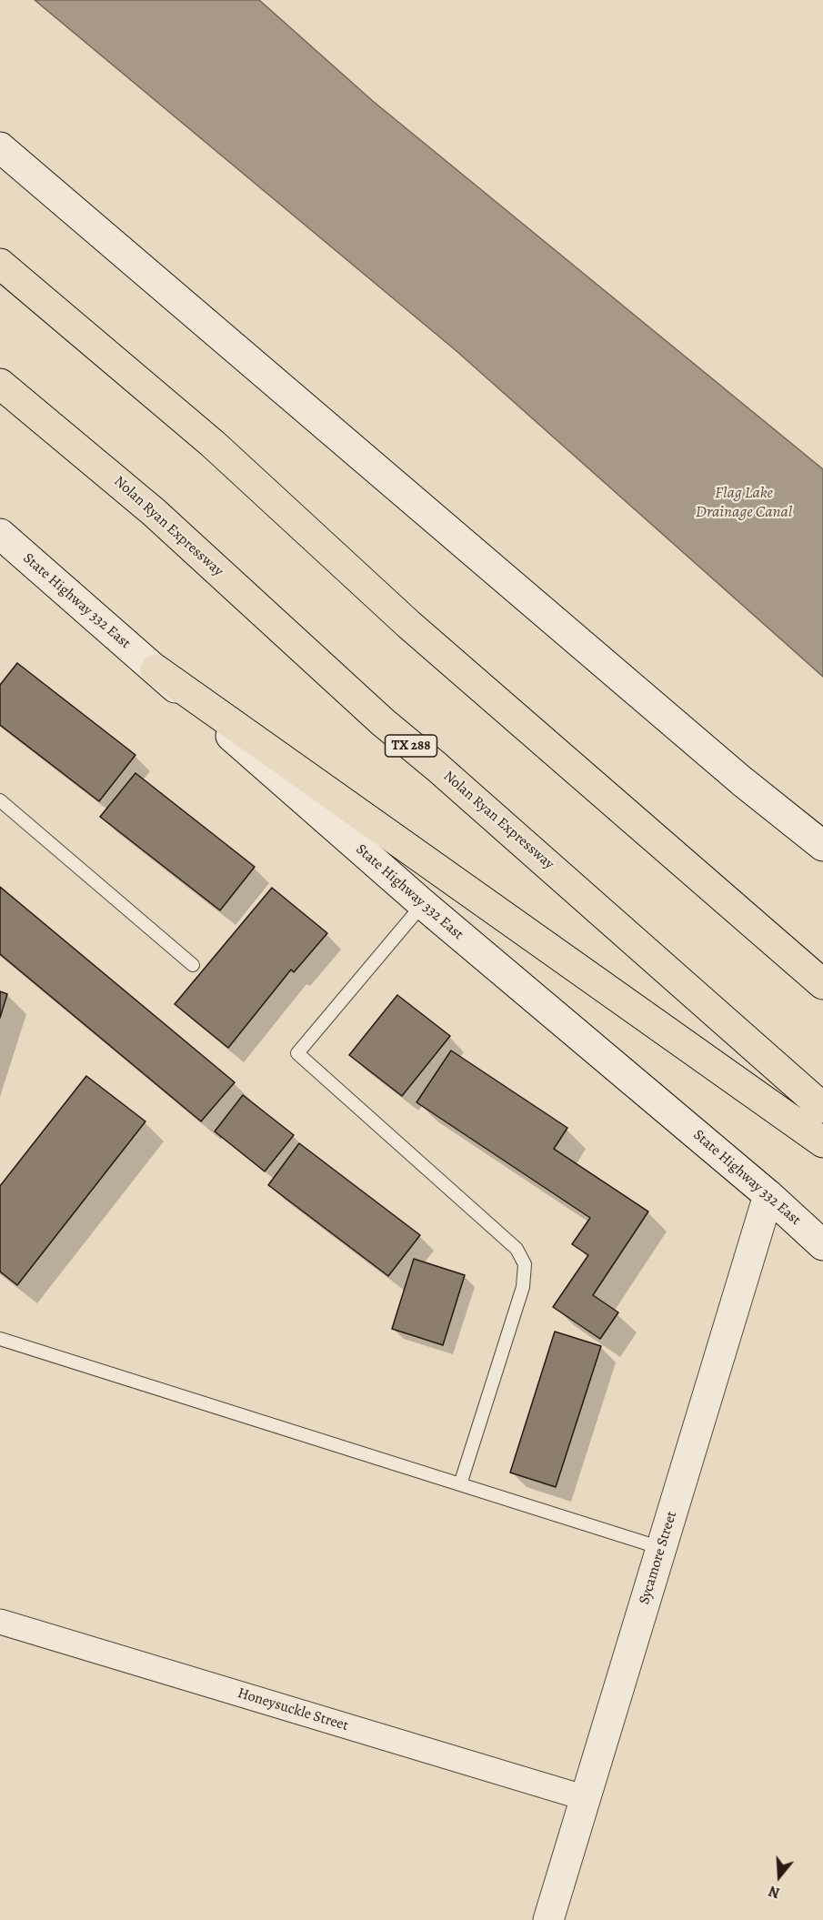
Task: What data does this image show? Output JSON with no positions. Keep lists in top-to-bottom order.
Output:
{
  "streets": {
    "highway": ["Nolan Ryan Expressway", "TX 288"],
    "main road": ["State Highway 332 East", "Sycamore Street"],
    "street": ["Honeysuckle Street"]
  },
  "crossings": [
    ["State Highway 332 East", "Sycamore Street"],
    ["Sycamore Street", "Honeysuckle Street"]
  ],
  "water": ["Flag Lake Drainage Canal"],
  "north": "bottom"
}
